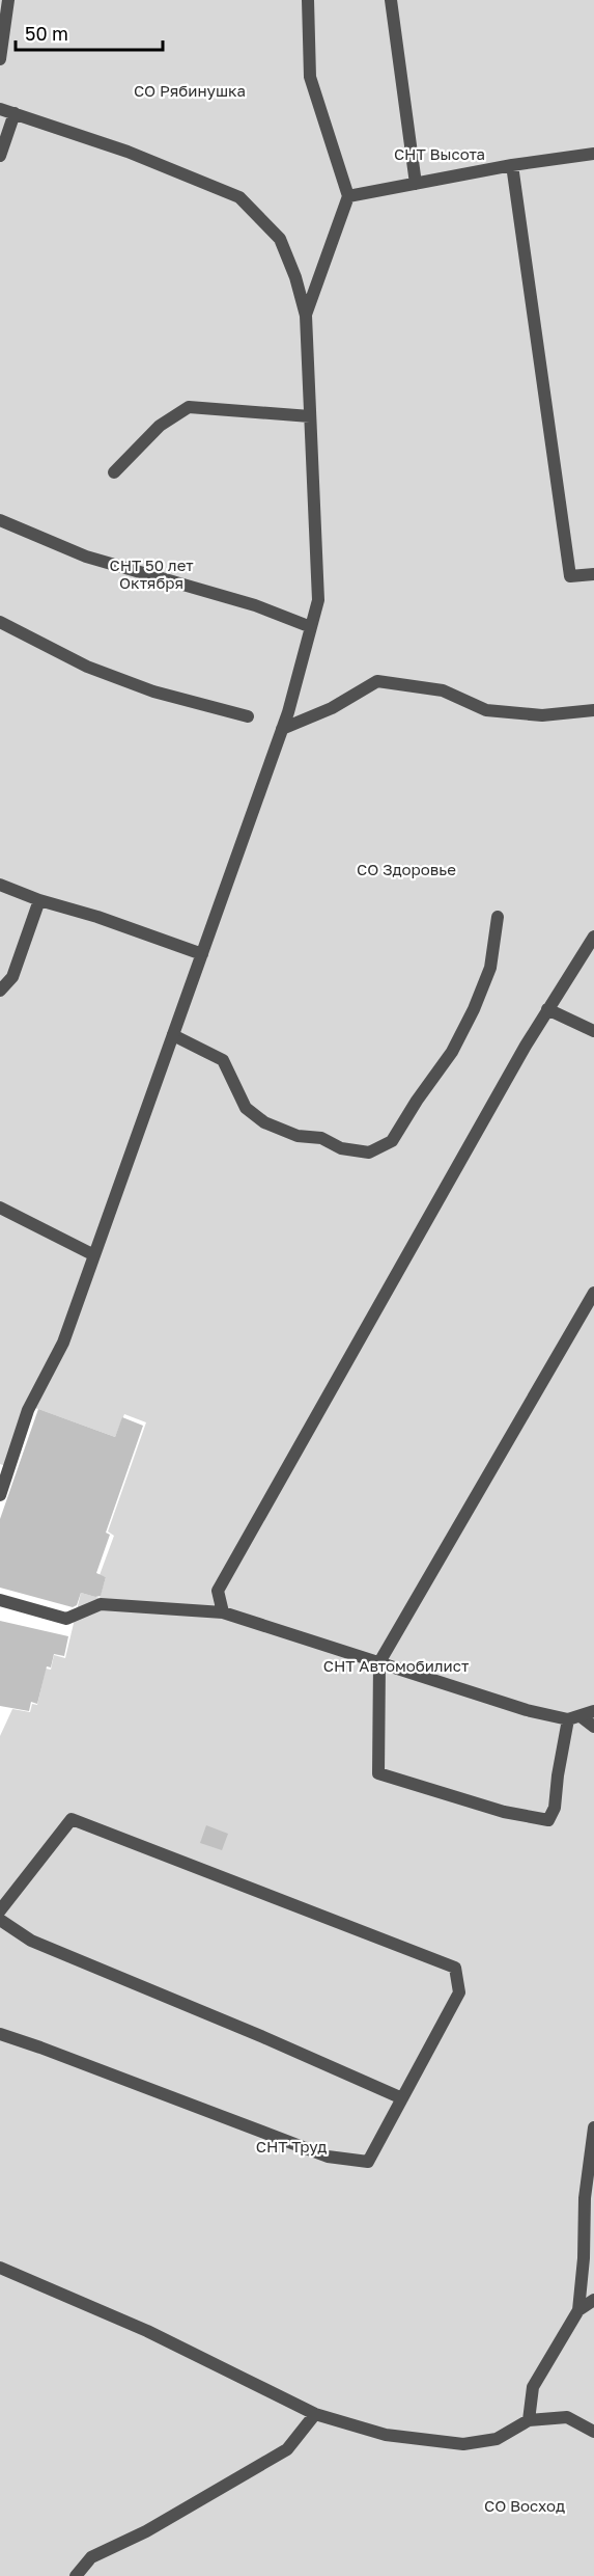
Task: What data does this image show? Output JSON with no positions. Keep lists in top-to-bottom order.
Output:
{
  "parks": [
    "СО Рябинушка",
    "СНТ Высота",
    "СНТ 50 лет Октября",
    "СО Здоровье",
    "СНТ Автомобилист",
    "СНТ Труд",
    "СО Восход"
  ],
  "scale_bar": "50 m"
}
